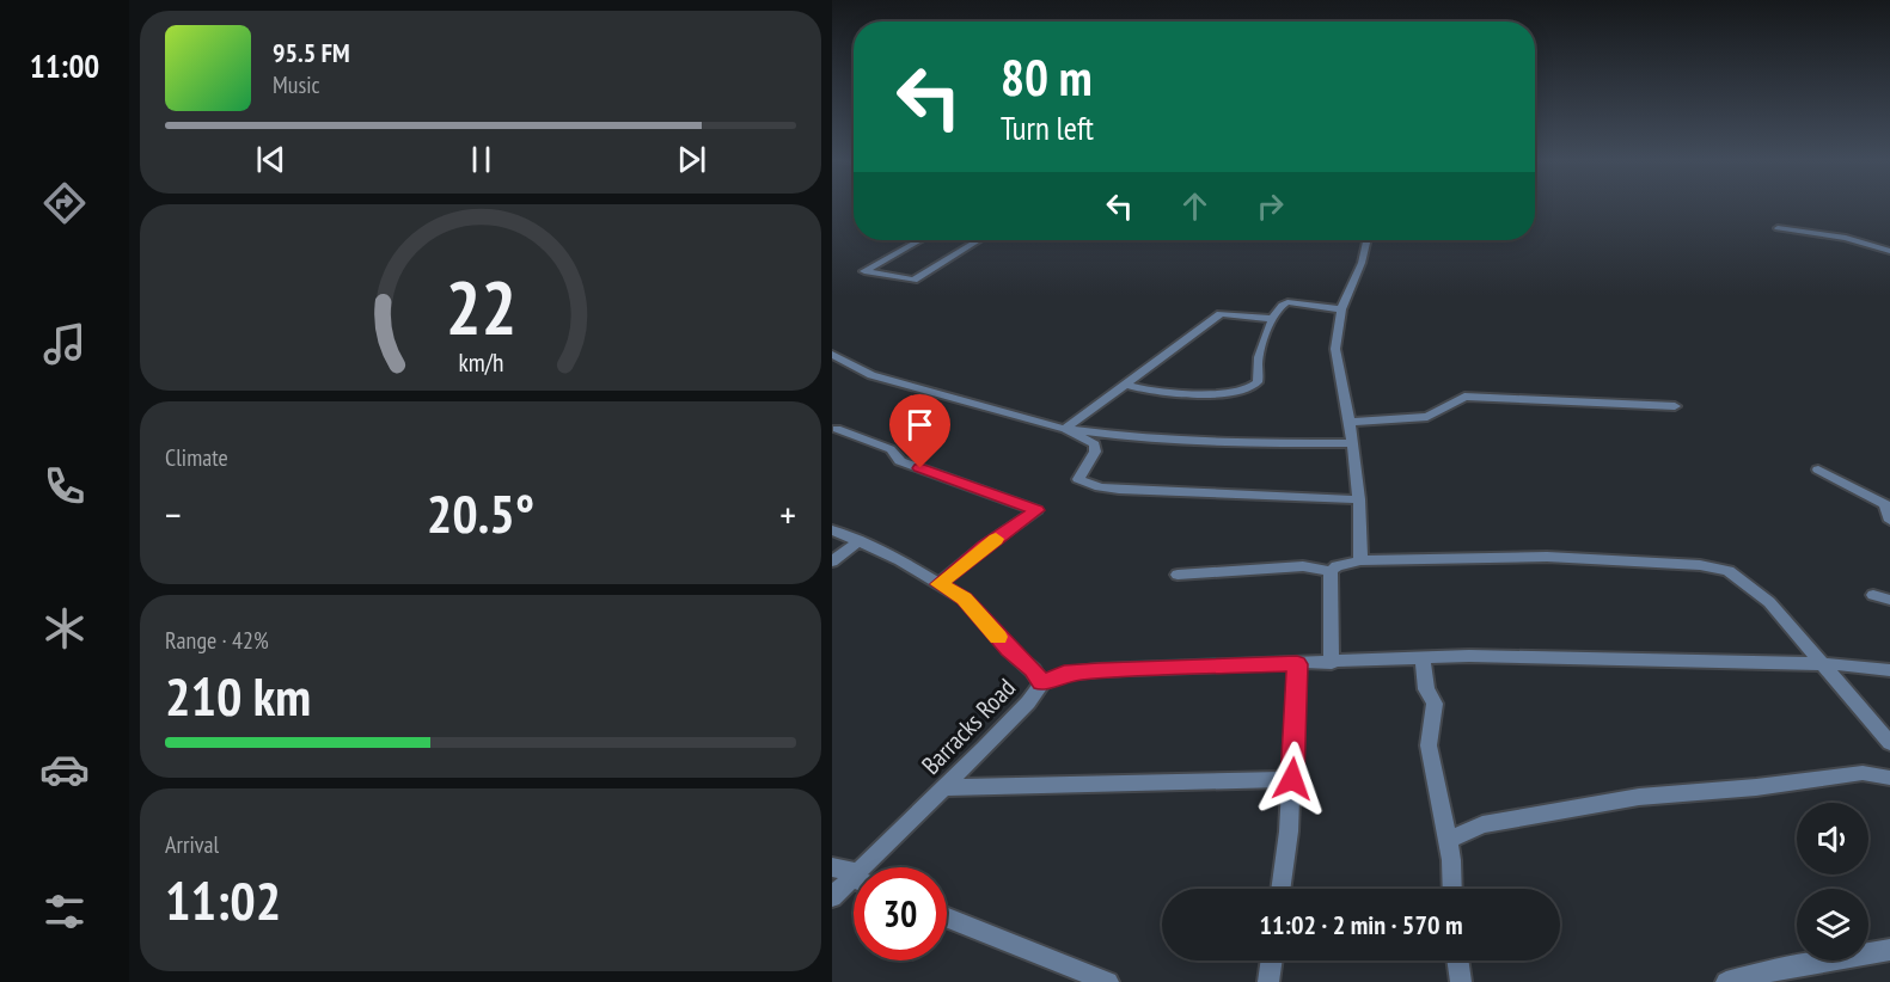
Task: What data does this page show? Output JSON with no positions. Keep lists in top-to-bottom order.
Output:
{
  "streets": {
    "street": ["Barracks Road"]
  },
  "page": {
    "tabs": "11:00",
    "turn": ["80 m", "Turn left"],
    "song": ["95.5 FM", "Music"],
    "tile": [
      "Climate",
      ["Range · 42%", "210 km"],
      ["Arrival", "11:02"]
    ],
    "heat": ["−", "20.5°", "+"],
    "limit": "30",
    "trip": "11:02 · 2 min · 570 m",
    "gauge": ["22", "km/h"]
  }
}
